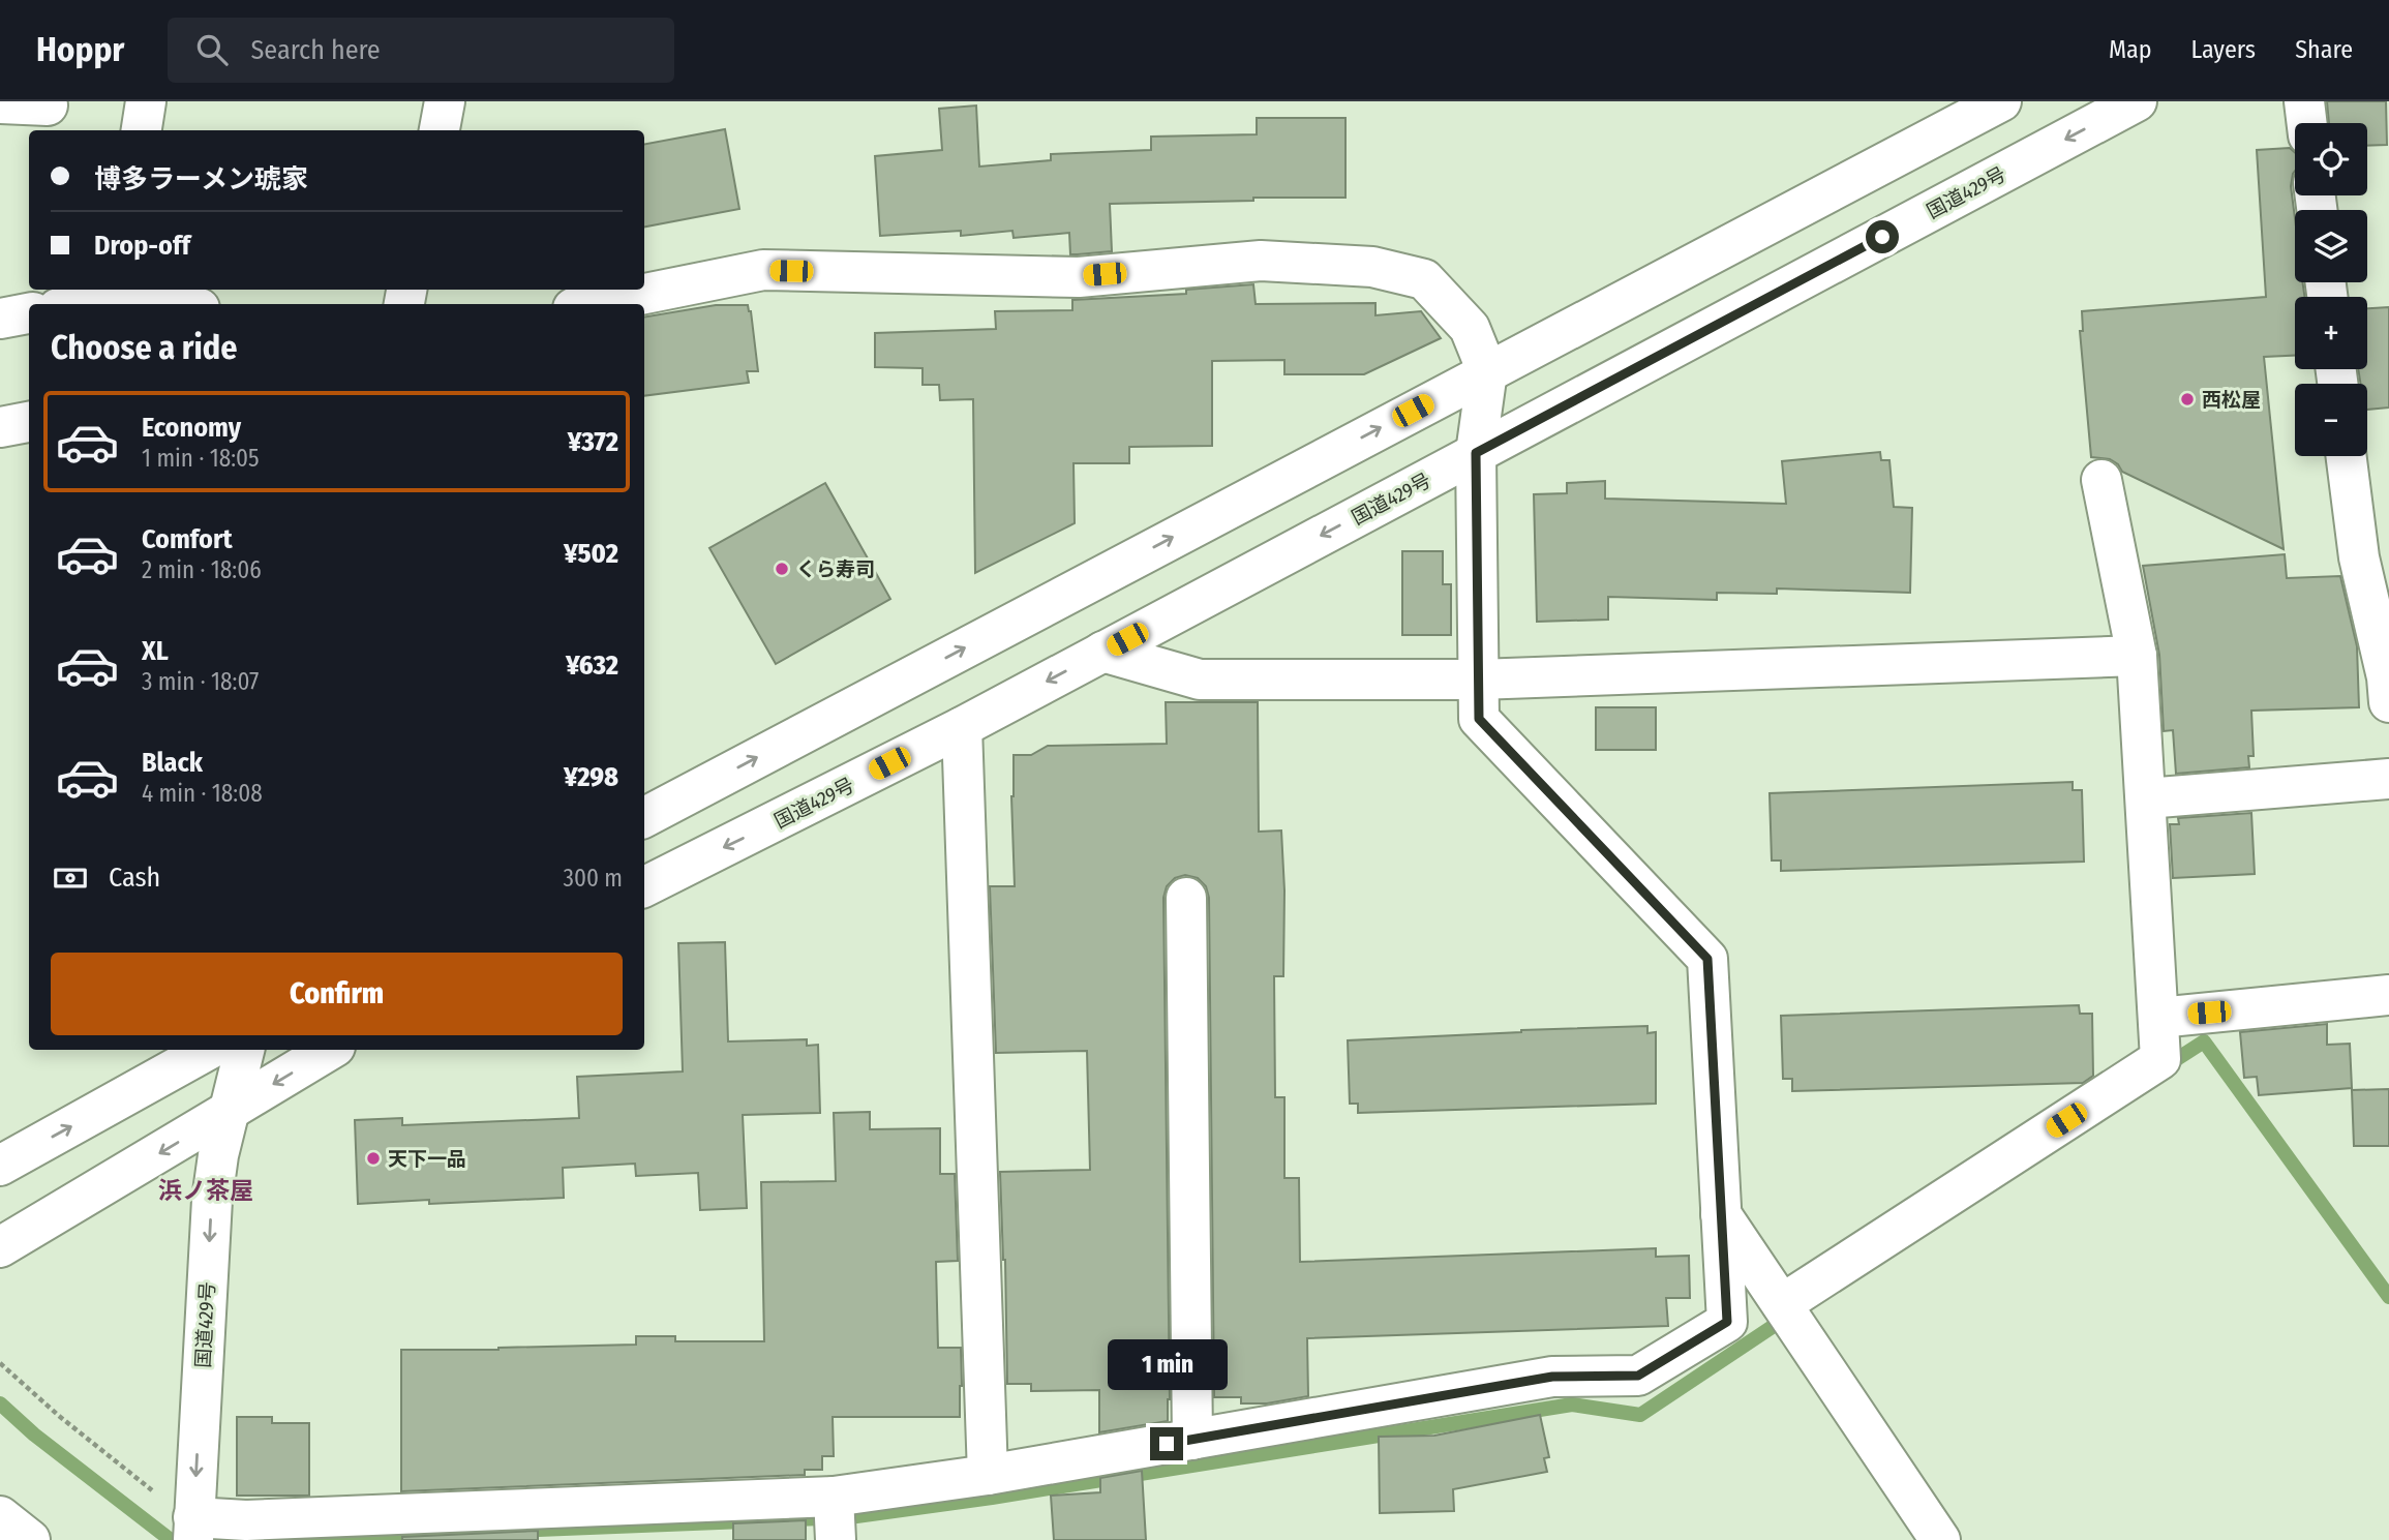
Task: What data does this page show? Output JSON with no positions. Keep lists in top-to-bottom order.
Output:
{
  "streets": {
    "main road": ["国道429号"]
  },
  "districts": ["浜ノ茶屋"],
  "places": ["西松屋", "くら寿司", "天下一品"],
  "page": {
    "header": "Hoppr",
    "search": "Search here",
    "nav": ["Map", "Layers", "Share"],
    "map_buttons": ["+", "−"],
    "banner": ["博多ラーメン琥家", "Drop-off"],
    "heading": "Choose a ride",
    "list": [
      {
        "name": "Economy",
        "note": "1 min · 18:05",
        "value": "¥372"
      },
      {
        "name": "Comfort",
        "note": "2 min · 18:06",
        "value": "¥502"
      },
      {
        "name": "XL",
        "note": "3 min · 18:07",
        "value": "¥632"
      },
      {
        "name": "Black",
        "note": "4 min · 18:08",
        "value": "¥298"
      }
    ],
    "pay": ["Cash", "300 m"],
    "buttons": "Confirm",
    "bubble": "1 min"
  }
}
